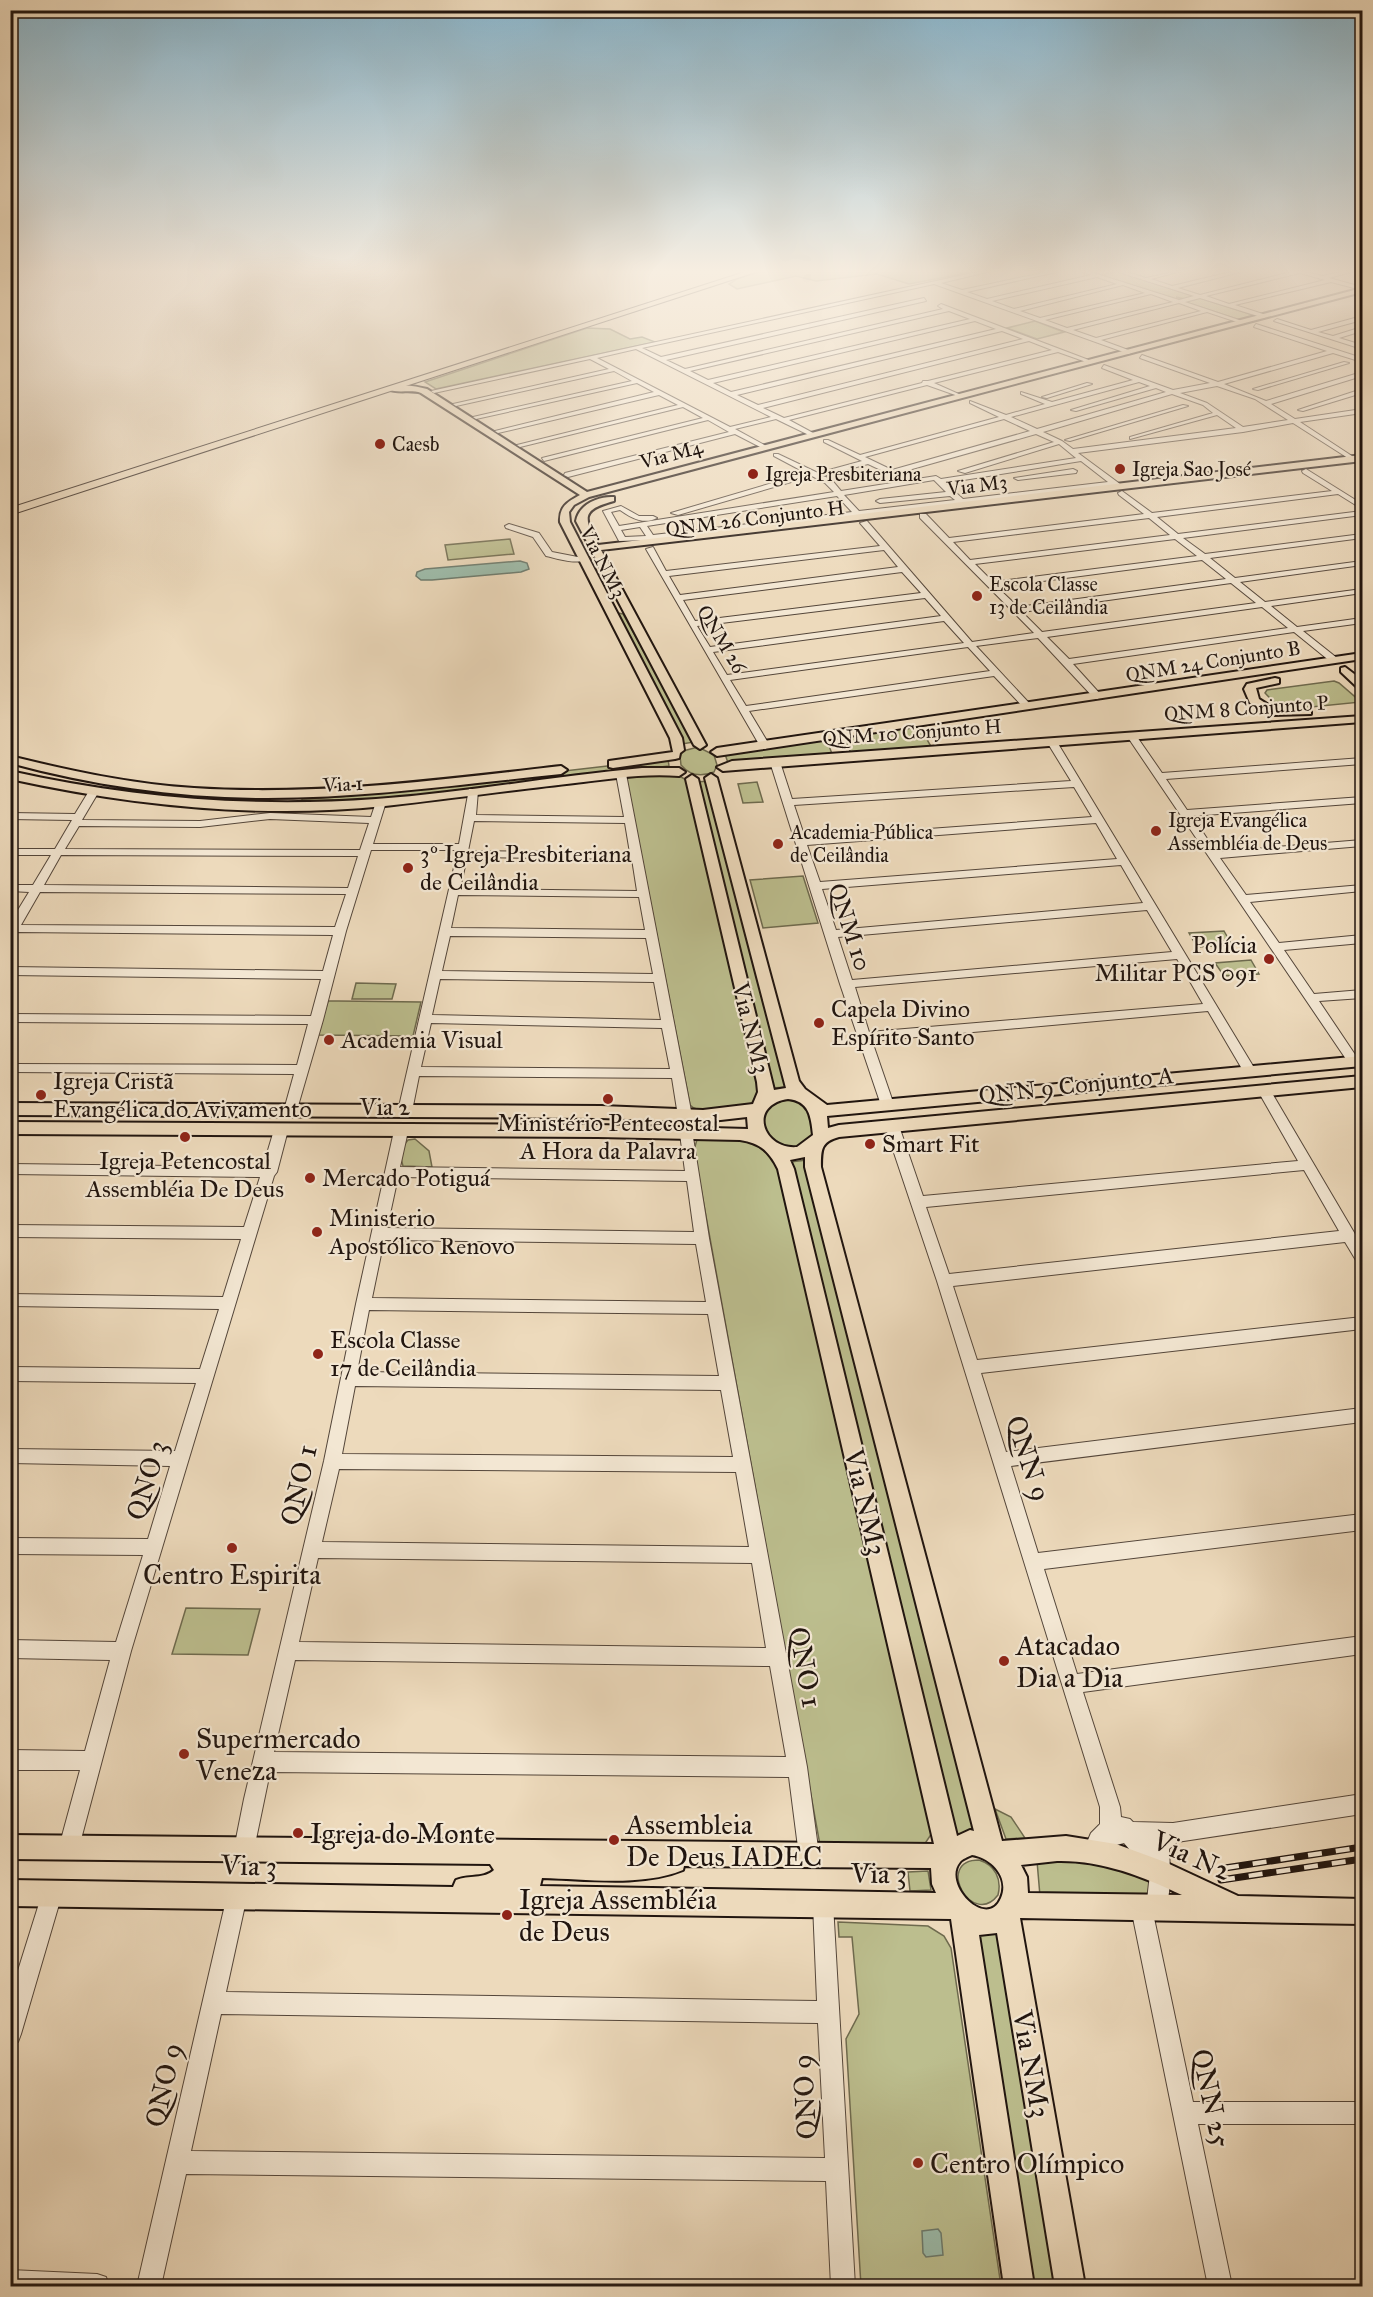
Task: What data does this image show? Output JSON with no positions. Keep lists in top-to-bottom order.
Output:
{
  "streets": {
    "main road": [
      "Via M4",
      "Via M3",
      "QNM 26 Conjunto H",
      "Via NM3",
      "QNM 24 Conjunto B",
      "QNM 8 Conjunto P",
      "QNM 10 Conjunto H",
      "Via 1",
      "QNN 9 Conjunto A",
      "Via 2",
      "Via N2",
      "Via 3"
    ],
    "street": [
      "QNM 26",
      "QNM 10",
      "QNN 9",
      "QNO 3",
      "QNO 1",
      "QNO 9",
      "QNN 25"
    ]
  },
  "crossings": [
    ["Via M4", "Via NM3"],
    ["Via M3", "QNM 26 Conjunto H"],
    ["QNM 26 Conjunto H", "QNM 26"],
    ["Via NM3", "QNM 24 Conjunto B"],
    ["Via NM3", "QNM 10 Conjunto H"],
    ["Via NM3", "Via 1"],
    ["Via NM3", "QNN 9 Conjunto A"],
    ["Via NM3", "Via 2"],
    ["Via NM3", "Via N2"],
    ["Via NM3", "Via 3"],
    ["QNM 26", "QNM 24 Conjunto B"],
    ["QNM 24 Conjunto B", "QNM 10 Conjunto H"],
    ["QNM 24 Conjunto B", "Via 1"],
    ["QNM 8 Conjunto P", "QNM 10 Conjunto H"],
    ["QNM 10 Conjunto H", "Via 1"],
    ["QNM 10 Conjunto H", "QNM 10"],
    ["QNN 9 Conjunto A", "Via 2"],
    ["QNN 9 Conjunto A", "QNN 9"],
    ["Via 2", "QNO 3"],
    ["Via 2", "QNO 1"],
    ["QNN 9", "Via N2"],
    ["QNO 3", "Via 3"],
    ["QNO 1", "Via 3"],
    ["Via N2", "Via 3"],
    ["Via N2", "QNN 25"],
    ["Via 3", "QNO 9"]
  ],
  "places": [
    "Caesb",
    "Igreja Sao José",
    "Igreja Presbiteriana",
    "Escola Classe 13 de Ceilândia",
    "Igreja Evangélica Assembléia de Deus",
    "Academia Pública de Ceilândia",
    "3º Igreja Presbiteriana de Ceilândia",
    "Polícia Militar PCS 091",
    "Capela Divino Espírito Santo",
    "Academia Visual",
    "Igreja Cristã Evangélica do Avivamento",
    "Ministério Pentecostal A Hora da Palavra",
    "Igreja Petencostal Assembléia De Deus",
    "Smart Fit",
    "Mercado Potiguá",
    "Ministerio Apostólico Renovo",
    "Escola Classe 17 de Ceilândia",
    "Centro Espirita",
    "Atacadao Dia a Dia",
    "Supermercado Veneza",
    "Igreja do Monte",
    "Assembleia De Deus IADEC",
    "Igreja Assembléia de Deus",
    "Centro Olímpico"
  ]
}
